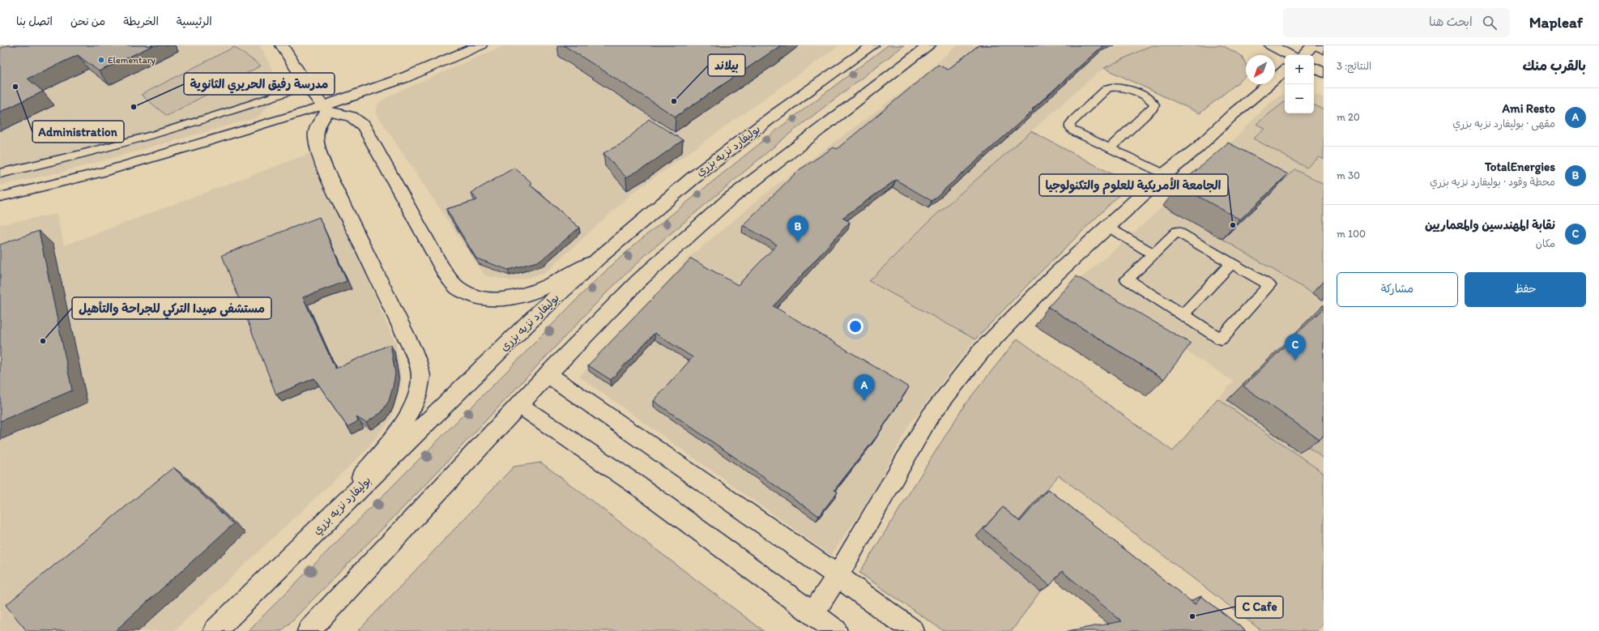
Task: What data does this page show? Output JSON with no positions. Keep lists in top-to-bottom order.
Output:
{
  "streets": {
    "main road": ["بوليفارد نزيه بزري"]
  },
  "places": [
    "Elementary",
    "Administration",
    "بيلاند",
    "مدرسة رفيق الحريري الثانوية",
    "الجامعة الأمريكية للعلوم والتكنولوجيا",
    "مستشفى صيدا التركي للجراحة والتأهيل",
    "C Cafe"
  ],
  "north": "bottom left",
  "page": {
    "header": "Mapleaf",
    "search": "ابحث هنا",
    "nav": [
      "الرئيسية",
      "الخريطة",
      "من نحن",
      "اتصل بنا"
    ],
    "heading": ["بالقرب منك", "النتائج: 3"],
    "map_buttons": ["+", "−"],
    "list": [
      {
        "mark": "A",
        "name": "Ami Resto",
        "note": "مقهى · بوليفارد نزيه بزري",
        "value": "20 m"
      },
      {
        "mark": "B",
        "name": "TotalEnergies",
        "note": "محطة وقود · بوليفارد نزيه بزري",
        "value": "30 m"
      },
      {
        "mark": "C",
        "name": "نقابة المهندسين والمعماريين",
        "note": "مكان",
        "value": "100 m"
      }
    ],
    "pins": ["B", "C", "A"],
    "buttons": ["حفظ", "مشاركة"]
  }
}
